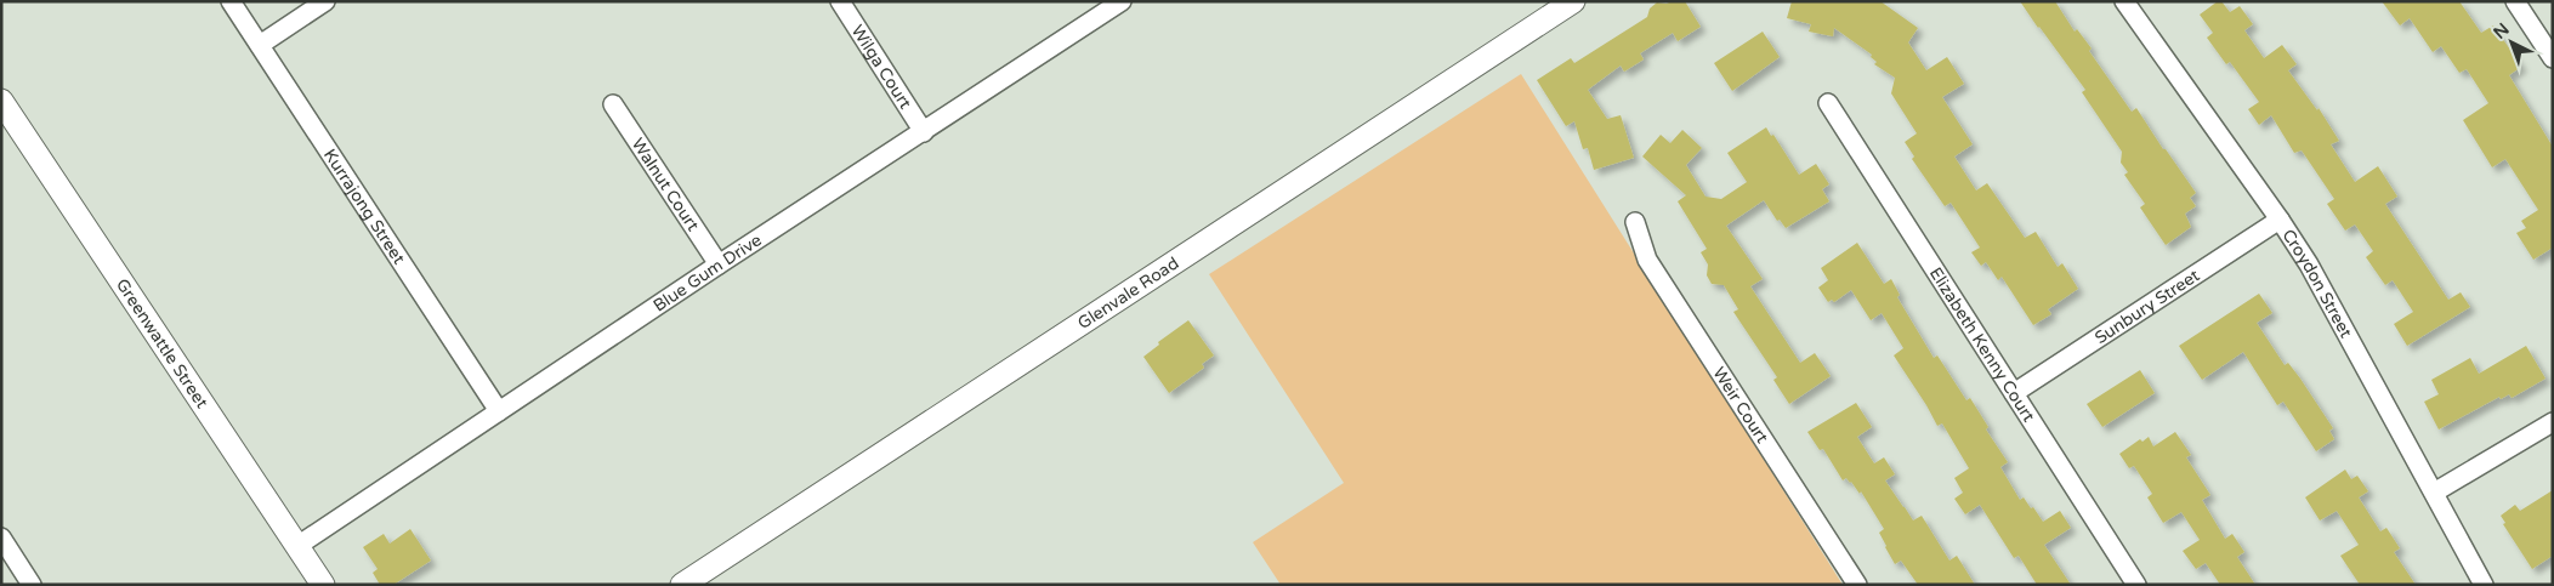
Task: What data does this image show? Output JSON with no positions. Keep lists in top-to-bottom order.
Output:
{
  "streets": {
    "street": [
      "Wilga Court",
      "Walnut Court",
      "Kurrajong Street",
      "Blue Gum Drive",
      "Croydon Street",
      "Glenvale Road",
      "Sunbury Street",
      "Greenwattle Street",
      "Elizabeth Kenny Court",
      "Weir Court"
    ]
  },
  "crossings": [
    ["Wilga Court", "Blue Gum Drive"],
    ["Walnut Court", "Blue Gum Drive"],
    ["Kurrajong Street", "Blue Gum Drive"],
    ["Blue Gum Drive", "Greenwattle Street"],
    ["Croydon Street", "Sunbury Street"],
    ["Sunbury Street", "Elizabeth Kenny Court"]
  ],
  "north": "top left"
}
